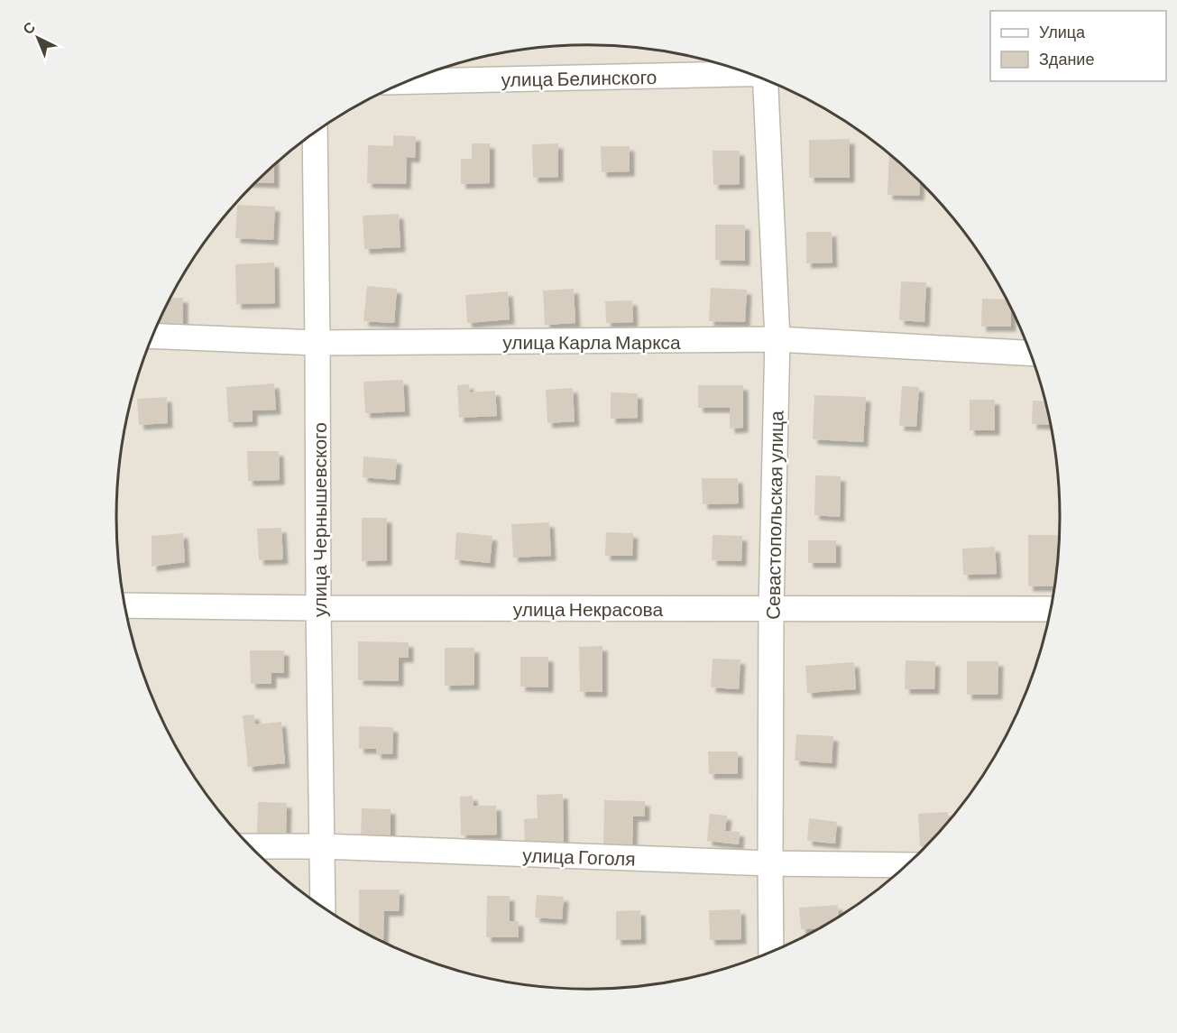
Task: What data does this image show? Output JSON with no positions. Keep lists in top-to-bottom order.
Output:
{
  "streets": {
    "street": [
      "улица Белинского",
      "улица Карла Маркса",
      "Севастопольская улица",
      "улица Чернышевского",
      "улица Некрасова",
      "улица Гоголя"
    ]
  },
  "crossings": [
    ["улица Карла Маркса", "Севастопольская улица"],
    ["улица Карла Маркса", "улица Чернышевского"],
    ["Севастопольская улица", "улица Некрасова"],
    ["Севастопольская улица", "улица Гоголя"],
    ["улица Чернышевского", "улица Некрасова"],
    ["улица Чернышевского", "улица Гоголя"]
  ],
  "legend": ["Улица", "Здание"],
  "north": "top left"
}
